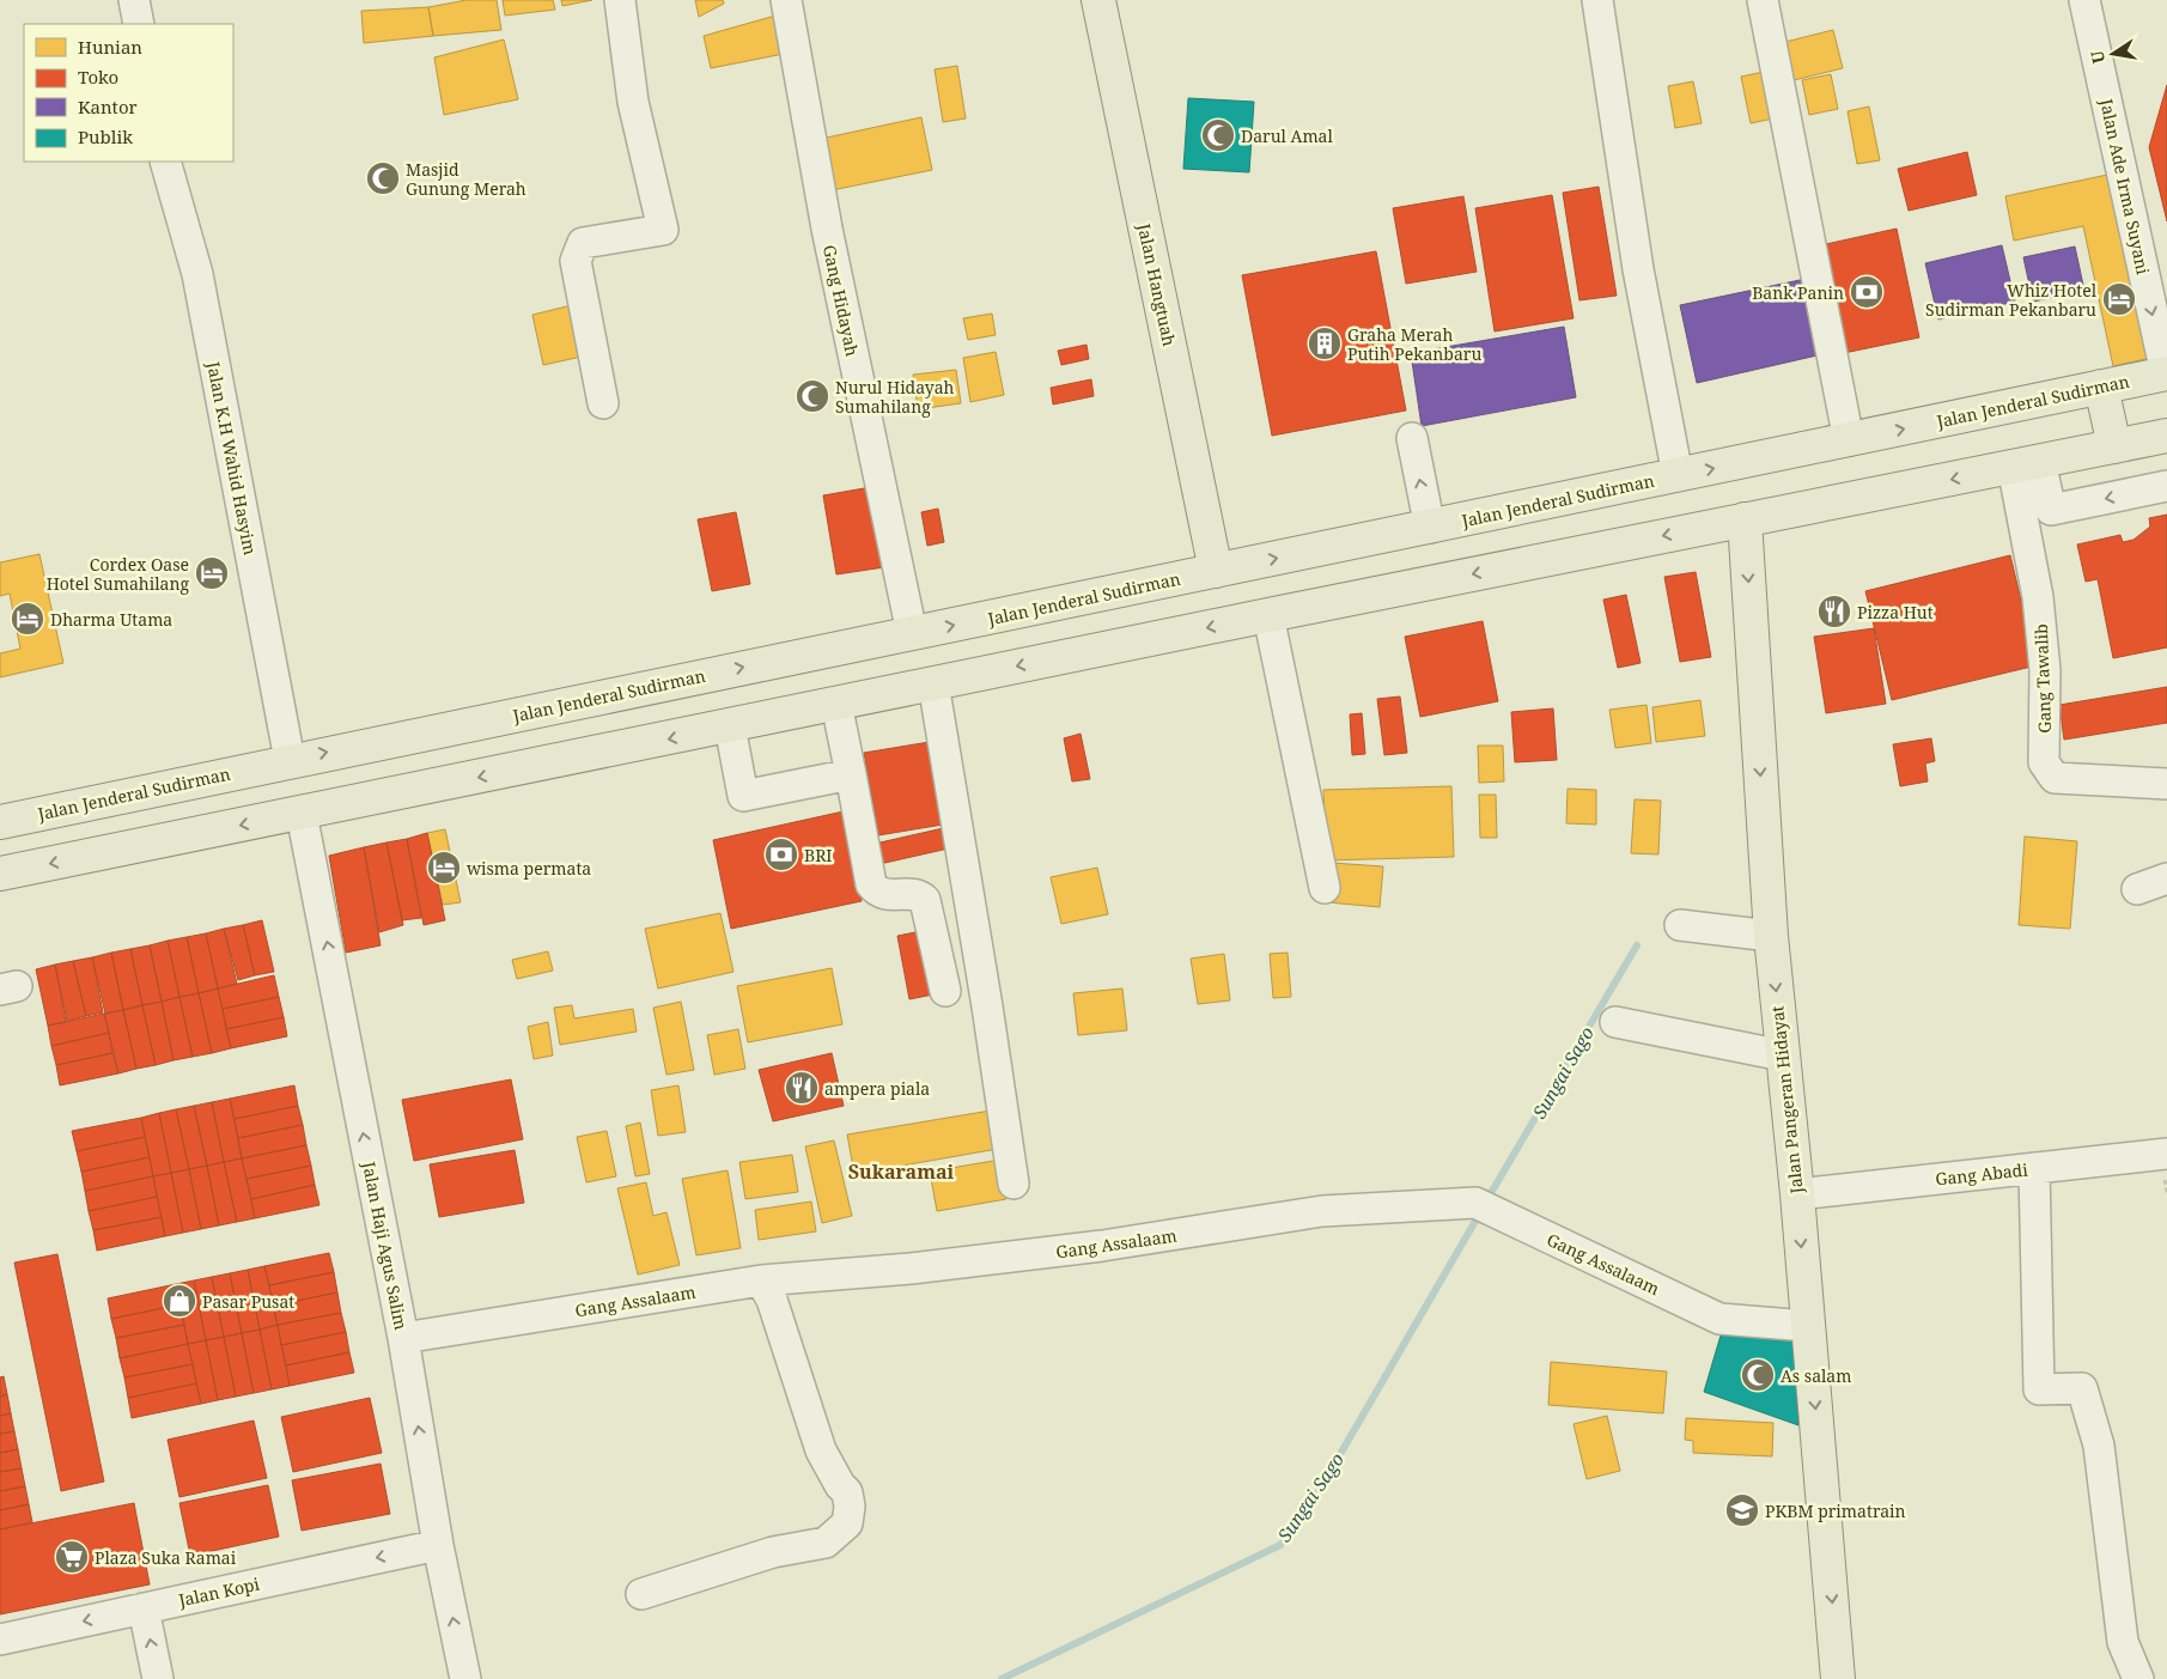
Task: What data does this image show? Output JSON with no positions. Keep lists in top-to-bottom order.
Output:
{
  "streets": {
    "main road": ["Jalan Hangtuah", "Jalan Jenderal Sudirman", "Jalan Pangeran Hidayat"],
    "street": [
      "Jalan Ade Irma Suyani",
      "Gang Hidayah",
      "Jalan K.H Wahid Hasyim",
      "Gang Tawalib",
      "Gang Abadi",
      "Gang Assalaam",
      "Jalan Haji Agus Salim",
      "Jalan Kopi"
    ]
  },
  "crossings": [
    ["Jalan Ade Irma Suyani", "Jalan Jenderal Sudirman"],
    ["Jalan Hangtuah", "Jalan Jenderal Sudirman"],
    ["Gang Hidayah", "Jalan Jenderal Sudirman"],
    ["Jalan Jenderal Sudirman", "Jalan K.H Wahid Hasyim"],
    ["Jalan Pangeran Hidayat", "Gang Abadi"],
    ["Jalan Pangeran Hidayat", "Gang Assalaam"],
    ["Gang Assalaam", "Jalan Haji Agus Salim"],
    ["Jalan Haji Agus Salim", "Jalan Kopi"]
  ],
  "one_way": [
    "Jalan Ade Irma Suyani",
    "Jalan Pangeran Hidayat",
    "Jalan Haji Agus Salim",
    "Jalan Kopi"
  ],
  "districts": ["Sukaramai"],
  "water": ["Sungai Sago"],
  "places": {
    "mosque": [
      "Darul Amal",
      "Masjid Gunung Merah",
      "Nurul Hidayah Sumahilang",
      "As salam"
    ],
    "bank": ["Bank Panin", "BRI"],
    "hotel": [
      "Whiz Hotel Sudirman Pekanbaru",
      "Cordex Oase Hotel Sumahilang",
      "Dharma Utama",
      "wisma permata"
    ],
    "building": ["Graha Merah Putih Pekanbaru"],
    "restaurant": ["Pizza Hut", "ampera piala"],
    "shop": ["Pasar Pusat"],
    "school or university": ["PKBM primatrain"],
    "supermarket": ["Plaza Suka Ramai"]
  },
  "legend": [
    "Hunian",
    "Toko",
    "Kantor",
    "Publik"
  ],
  "north": "left"
}
